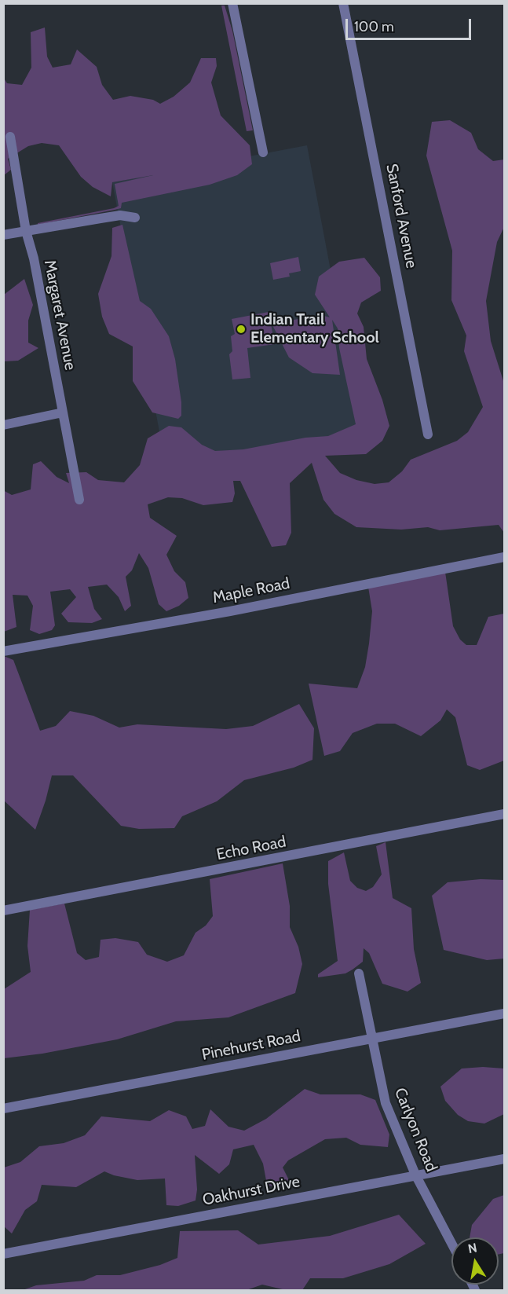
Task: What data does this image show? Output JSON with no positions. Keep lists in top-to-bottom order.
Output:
{
  "streets": {
    "street": [
      "Sanford Avenue",
      "Margaret Avenue",
      "Maple Road",
      "Echo Road",
      "Pinehurst Road",
      "Carlyon Road",
      "Oakhurst Drive"
    ]
  },
  "crossings": [
    ["Pinehurst Road", "Carlyon Road"],
    ["Carlyon Road", "Oakhurst Drive"]
  ],
  "places": ["Indian Trail Elementary School"],
  "scale_bar": "100 m",
  "north": "top"
}
